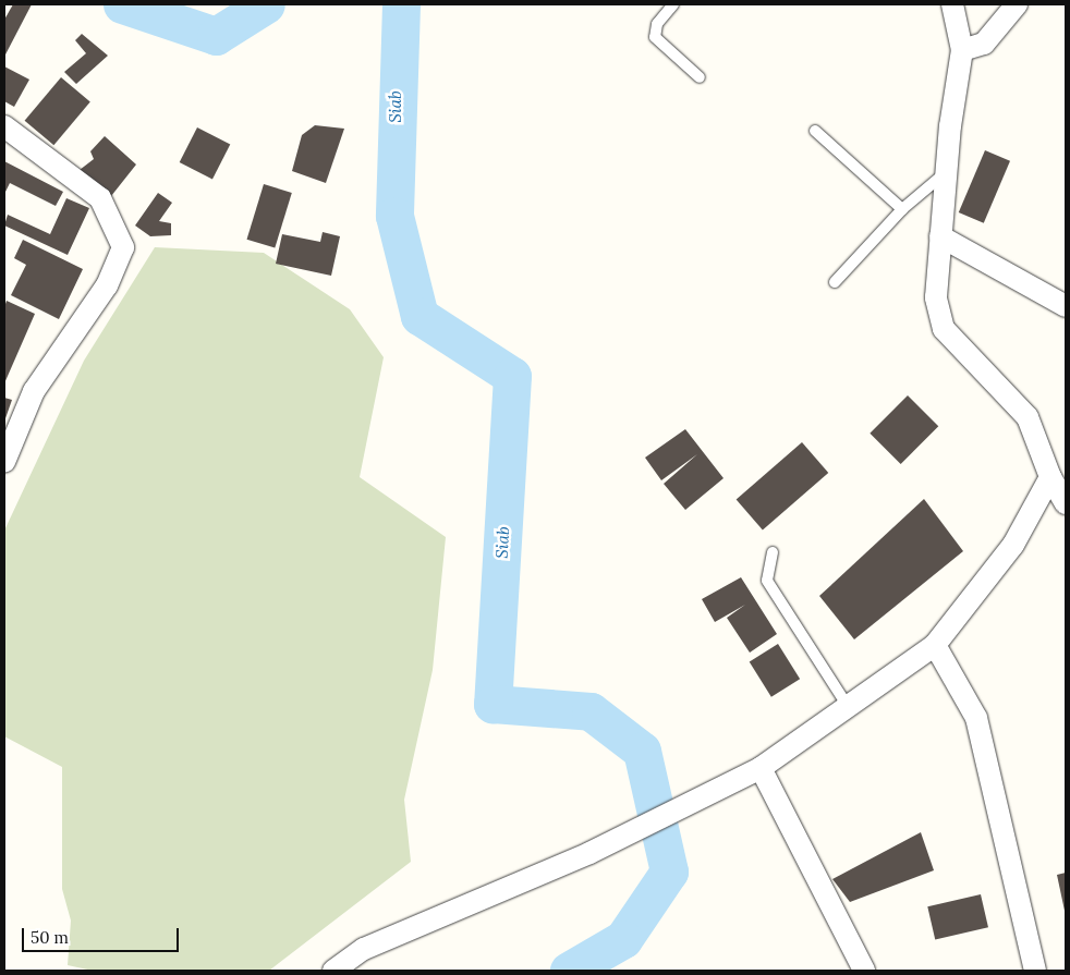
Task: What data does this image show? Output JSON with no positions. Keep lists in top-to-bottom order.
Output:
{
  "water": ["Siab"],
  "scale_bar": "50 m"
}
